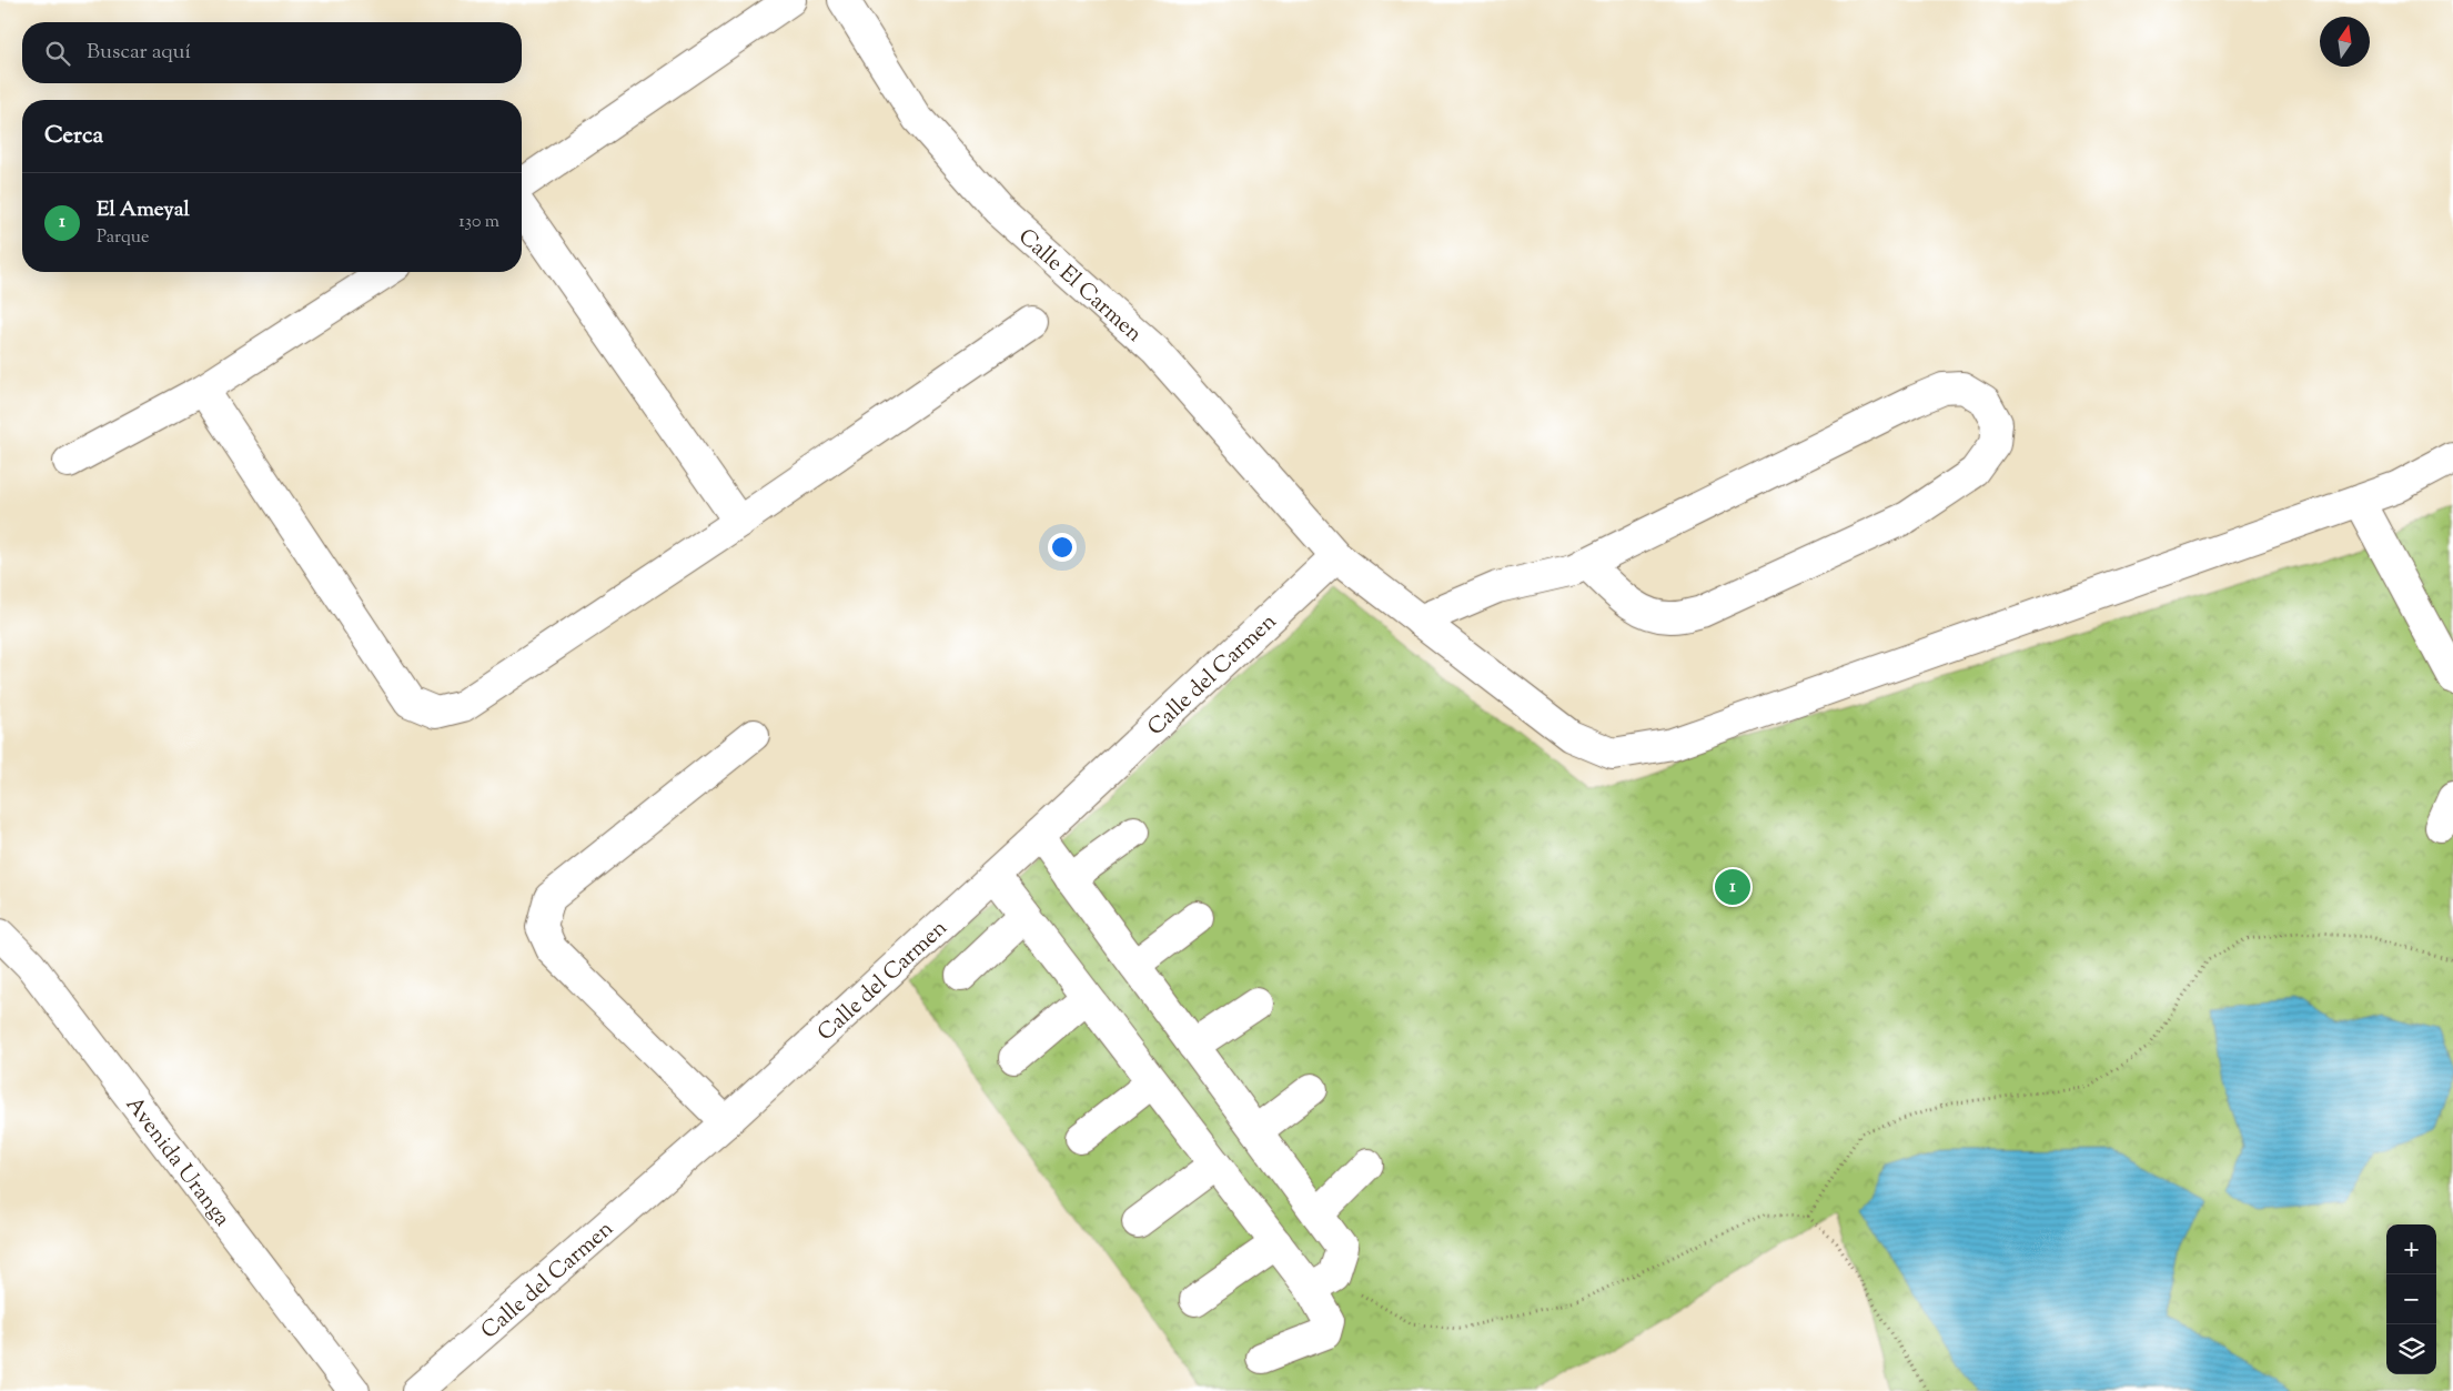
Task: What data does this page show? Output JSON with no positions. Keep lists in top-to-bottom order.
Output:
{
  "streets": {
    "street": ["Calle El Carmen", "Calle del Carmen", "Avenida Uranga"]
  },
  "crossings": [
    ["Calle El Carmen", "Calle del Carmen"]
  ],
  "north": "top",
  "page": {
    "search": "Buscar aquí",
    "heading": "Cerca",
    "list": [
      {
        "mark": "1",
        "name": "El Ameyal",
        "note": "Parque",
        "value": "130 m"
      }
    ],
    "pins": "1",
    "map_buttons": ["+", "−"]
  }
}
